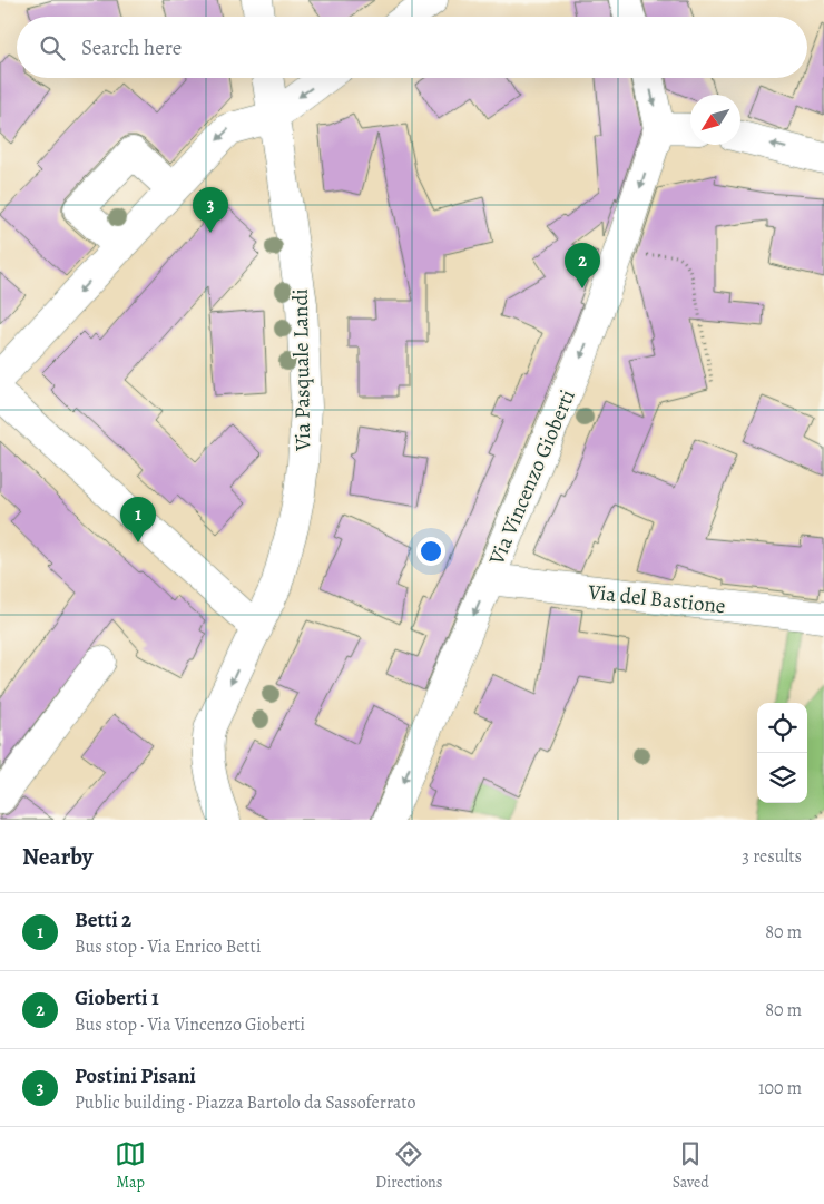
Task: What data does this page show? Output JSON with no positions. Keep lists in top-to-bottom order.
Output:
{
  "streets": {
    "street": ["Via Pasquale Landi", "Via Vincenzo Gioberti", "Via del Bastione"]
  },
  "crossings": [
    ["Via Vincenzo Gioberti", "Via del Bastione"]
  ],
  "one_way": ["Via Vincenzo Gioberti"],
  "north": "bottom left",
  "page": {
    "search": "Search here",
    "pins": ["3", "2", "1"],
    "heading": ["Nearby", "3 results"],
    "list": [
      {
        "mark": "1",
        "name": "Betti 2",
        "note": "Bus stop · Via Enrico Betti",
        "value": "80 m"
      },
      {
        "mark": "2",
        "name": "Gioberti 1",
        "note": "Bus stop · Via Vincenzo Gioberti",
        "value": "80 m"
      },
      {
        "mark": "3",
        "name": "Postini Pisani",
        "note": "Public building · Piazza Bartolo da Sassoferrato",
        "value": "100 m"
      }
    ],
    "nav": ["Map", "Directions", "Saved"]
  }
}
